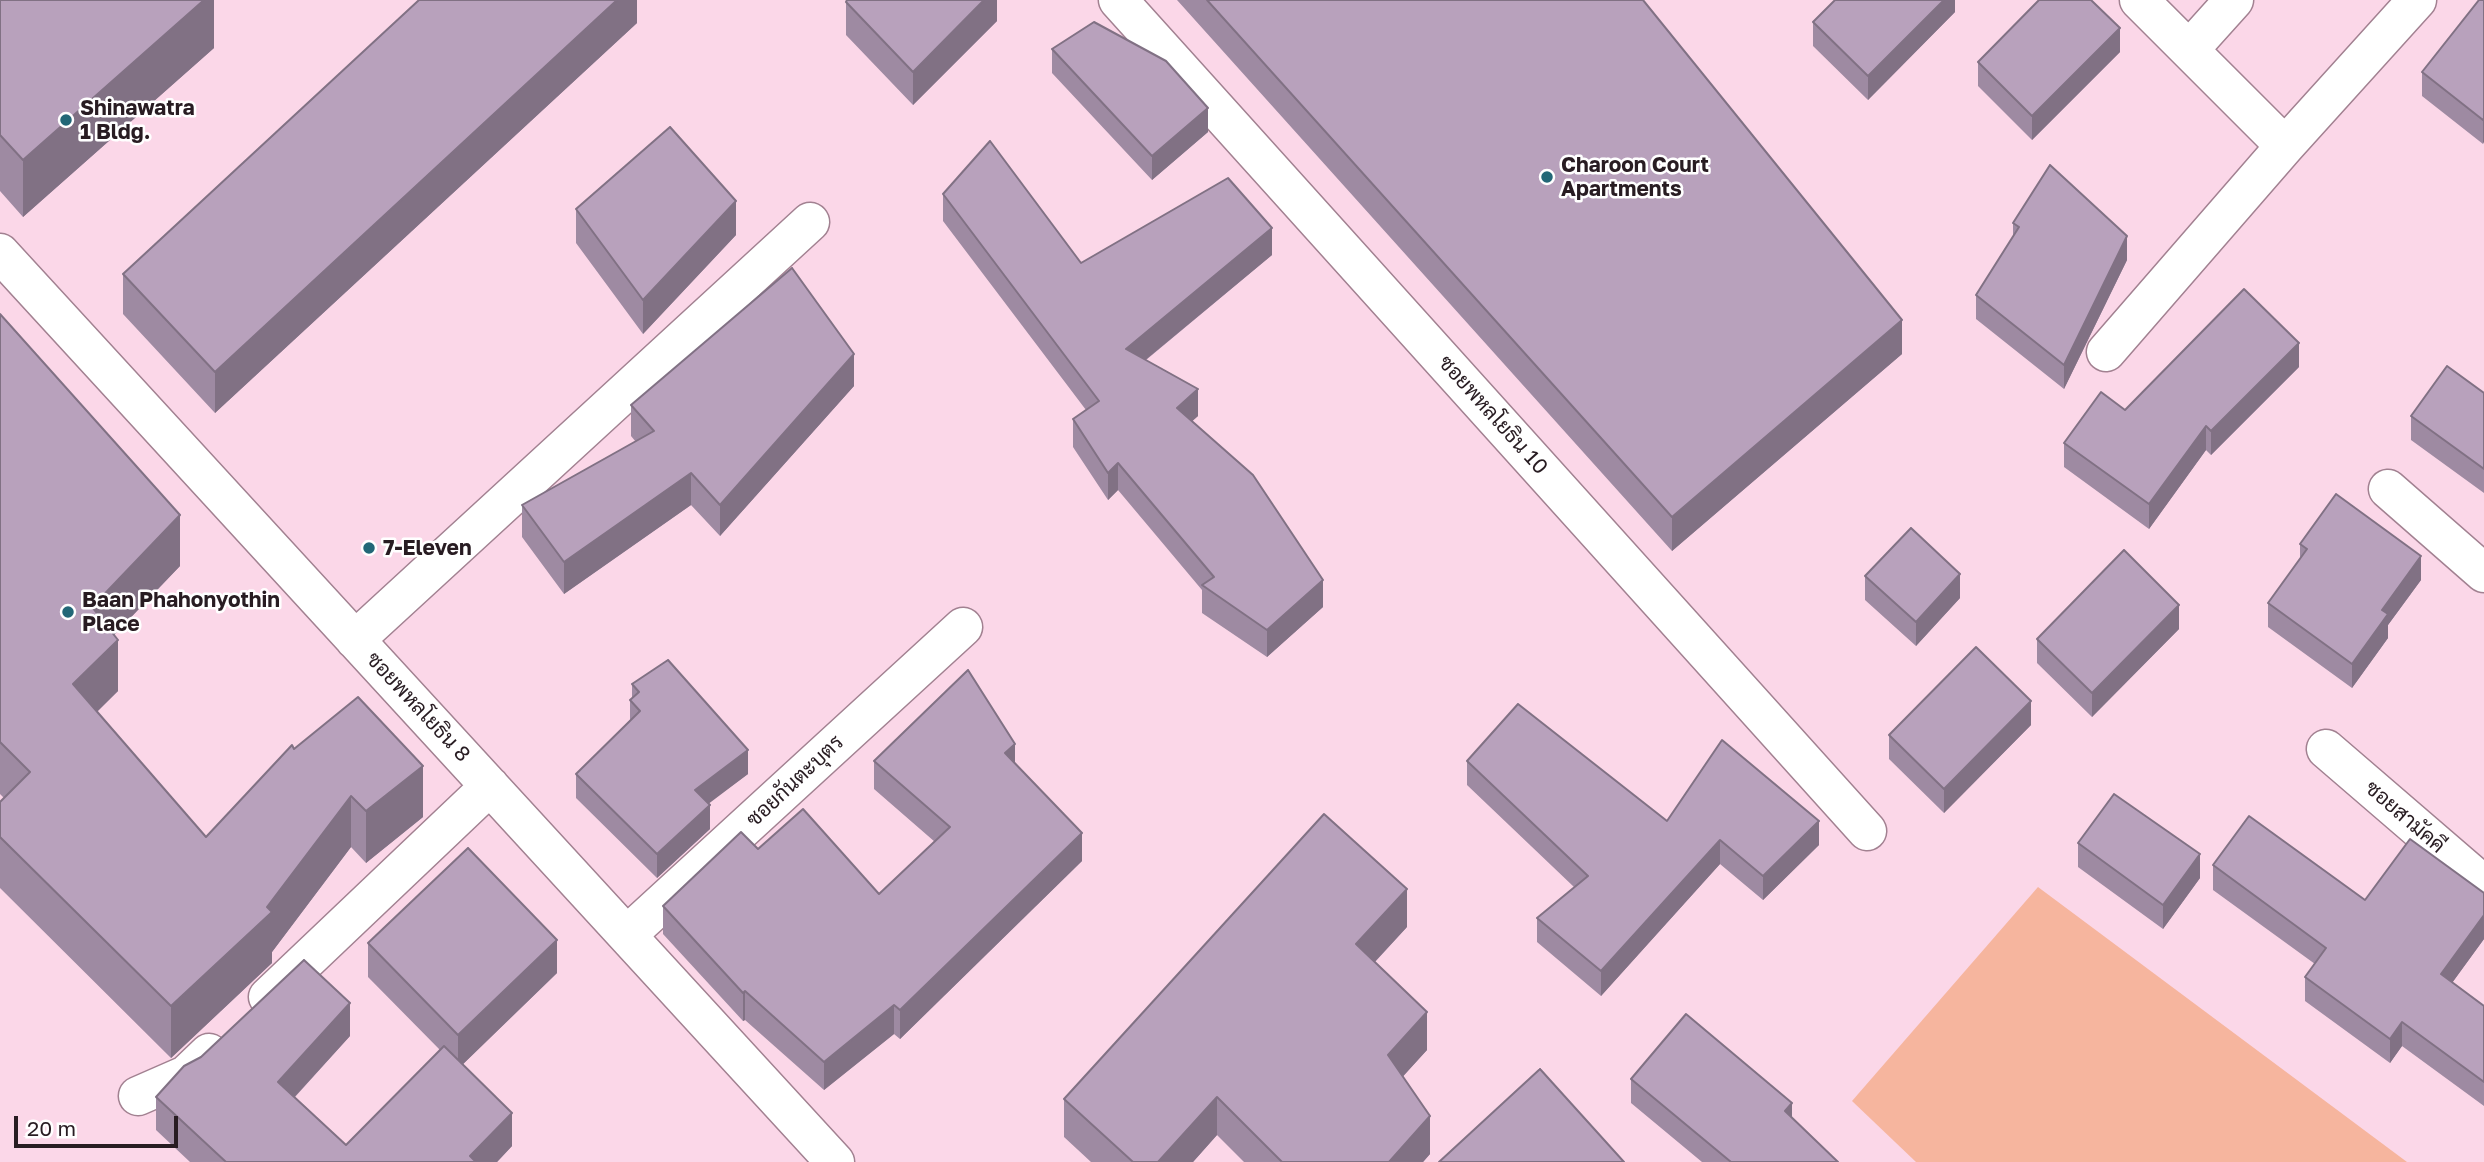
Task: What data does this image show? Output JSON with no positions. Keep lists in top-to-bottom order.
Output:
{
  "streets": {
    "street": [
      "ซอยพหลโยธิน 10",
      "ซอยพหลโยธิน 8",
      "ซอยกันตะบุตร",
      "ซอยสามัคคี"
    ]
  },
  "crossings": [
    ["ซอยพหลโยธิน 8", "ซอยกันตะบุตร"]
  ],
  "places": [
    "Shinawatra 1 Bldg.",
    "Charoon Court Apartments",
    "7-Eleven",
    "Baan Phahonyothin Place"
  ],
  "scale_bar": "20 m"
}
